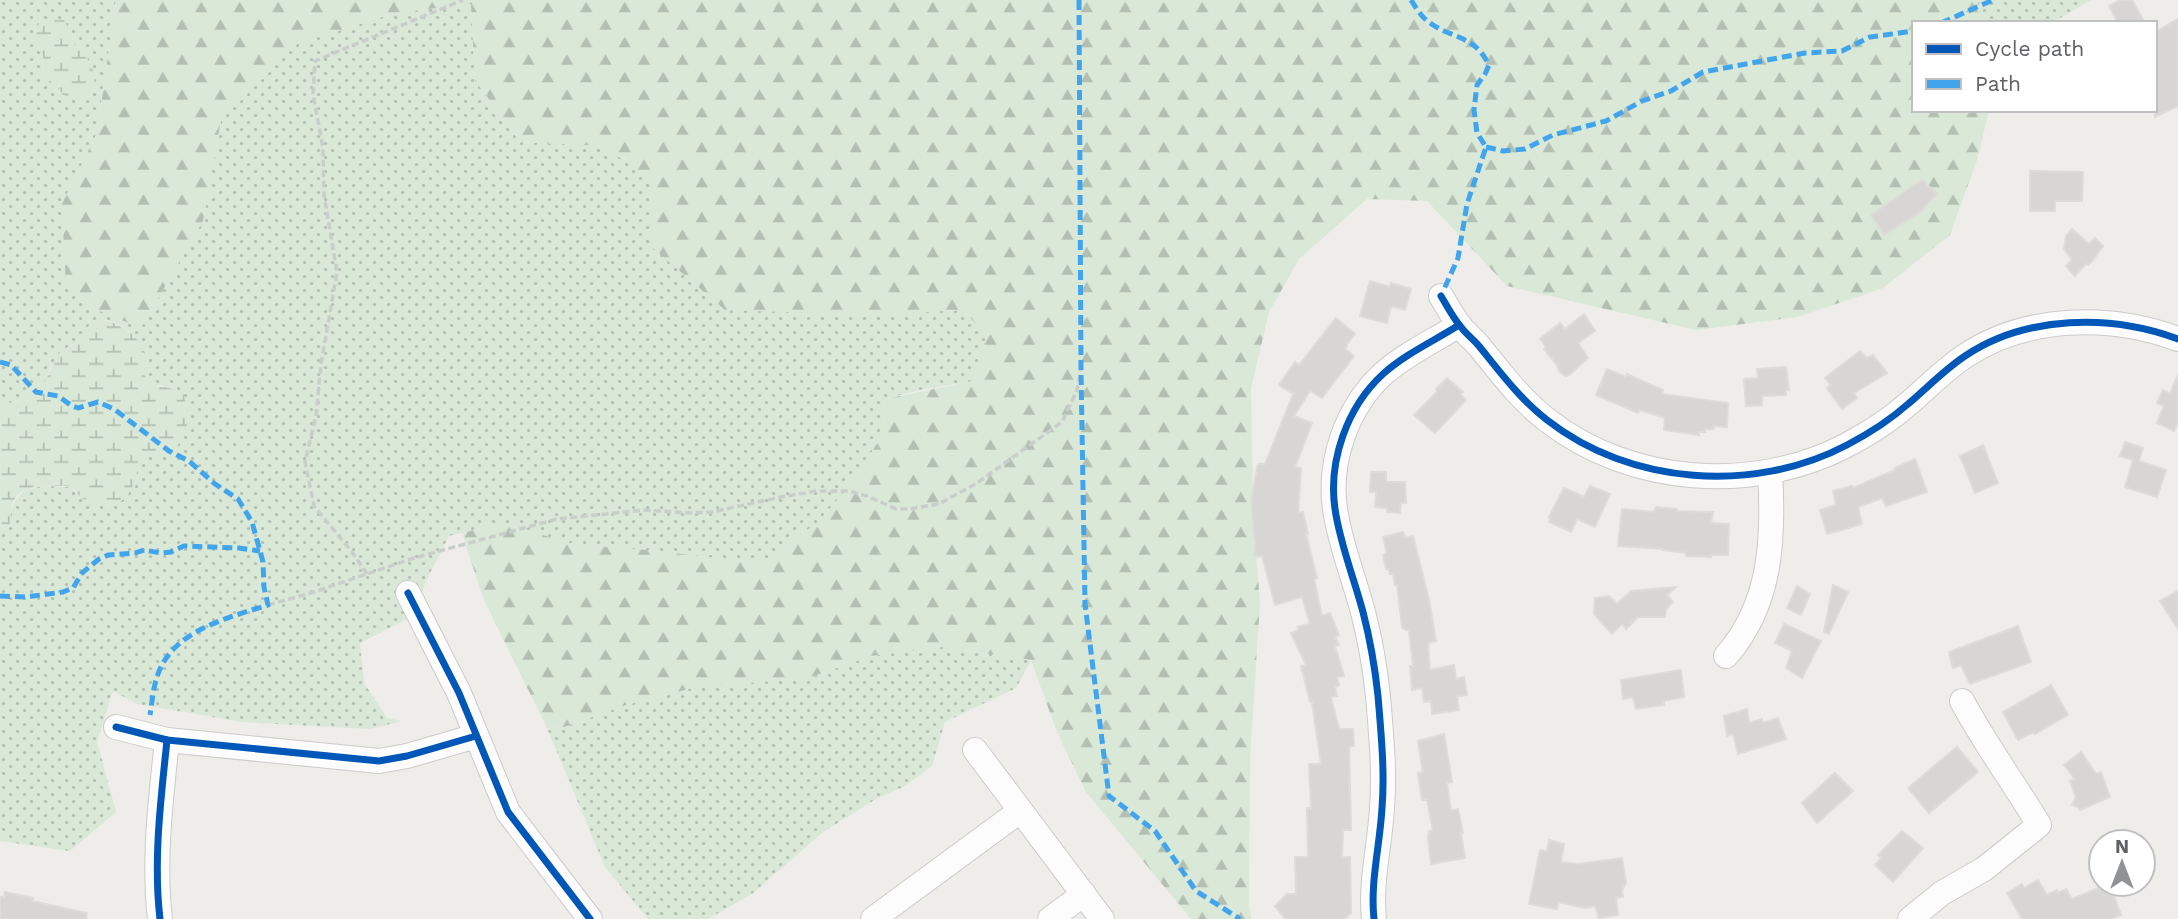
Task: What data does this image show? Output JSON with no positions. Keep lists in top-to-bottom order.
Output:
{
  "legend": ["Cycle path", "Path"],
  "north": "top"
}
